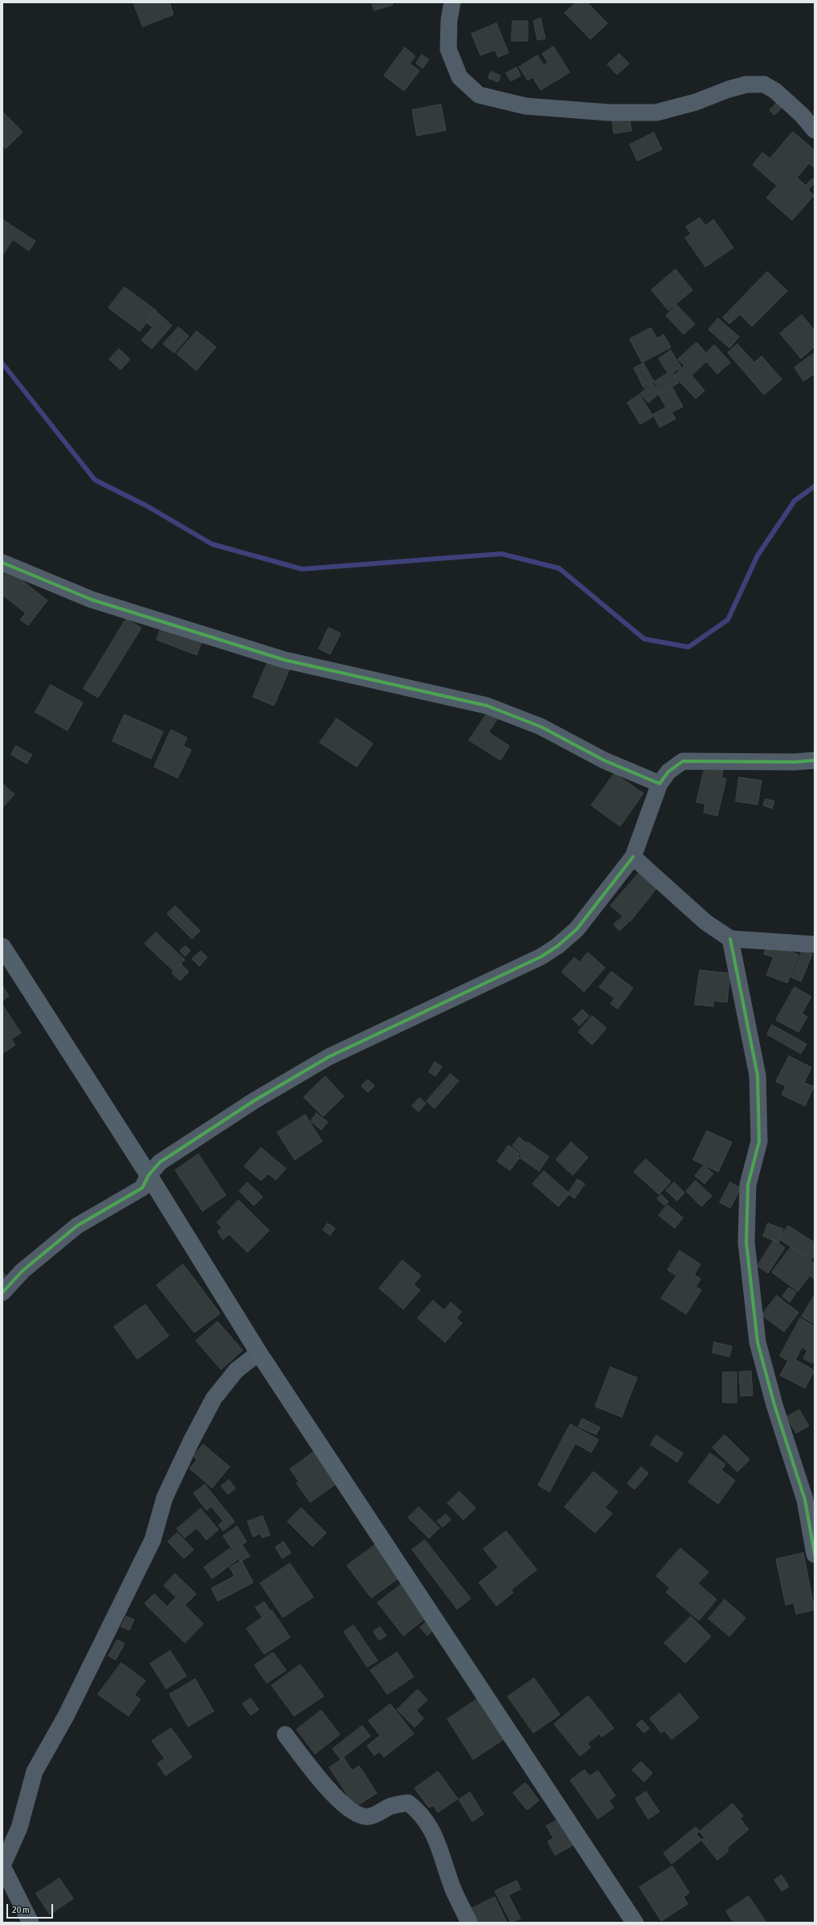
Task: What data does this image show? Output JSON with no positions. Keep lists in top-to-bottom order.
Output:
{
  "scale_bar": "20 m"
}
